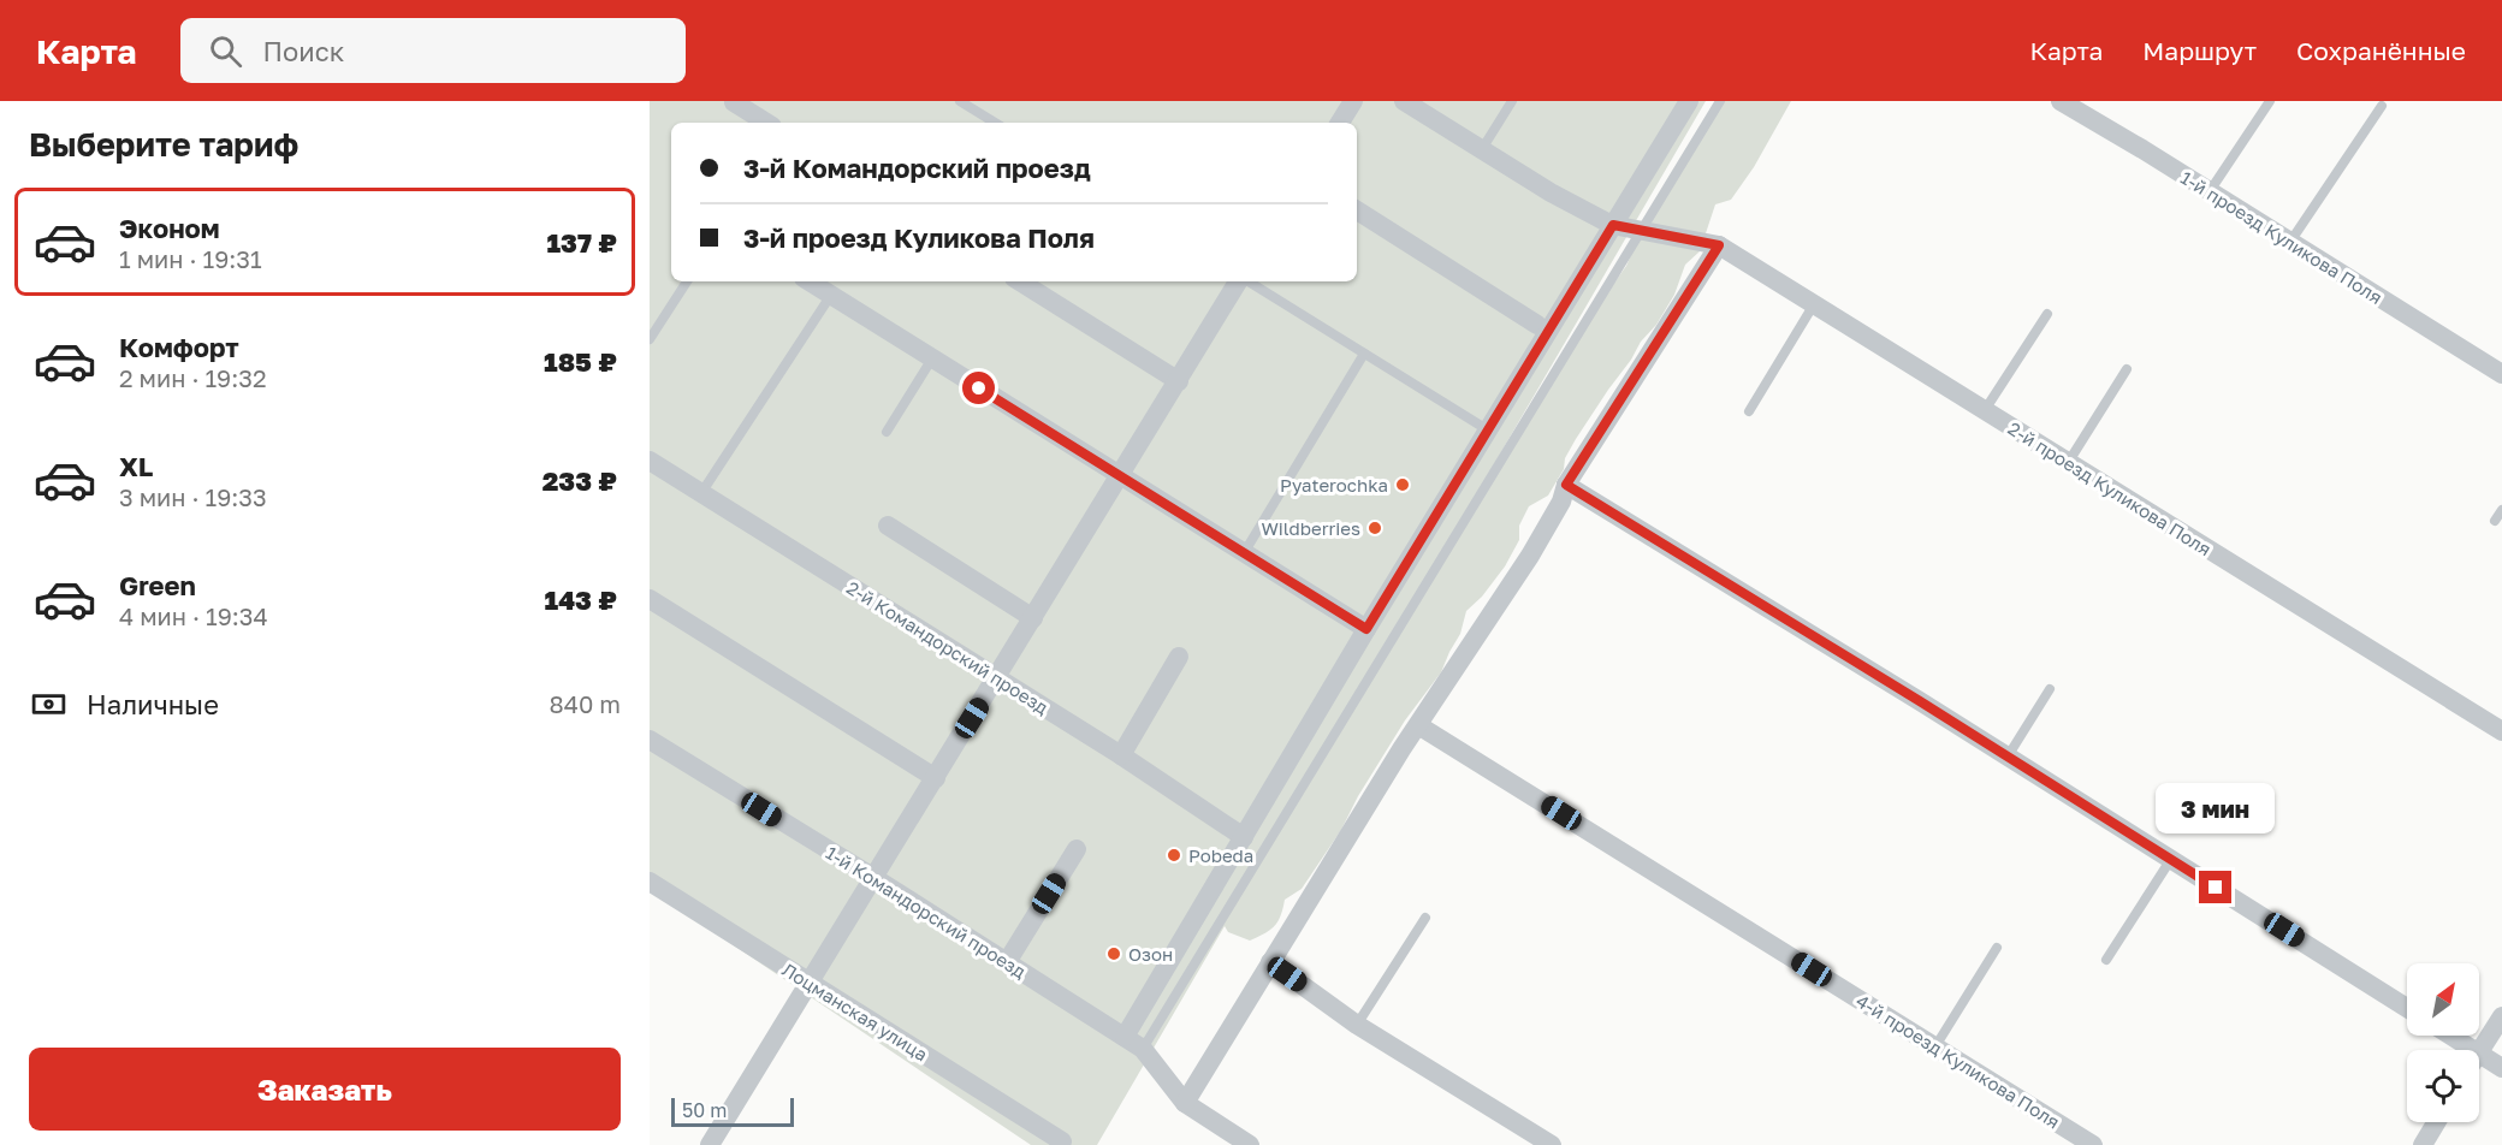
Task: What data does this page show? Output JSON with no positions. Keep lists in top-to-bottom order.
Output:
{
  "streets": {
    "street": [
      "1-й проезд Куликова Поля",
      "2-й проезд Куликова Поля",
      "2-й Командорский проезд",
      "1-й Командорский проезд",
      "Лоцманская улица",
      "4-й проезд Куликова Поля"
    ]
  },
  "places": [
    "Pyaterochka",
    "Wildberries",
    "Pobeda",
    "Озон"
  ],
  "scale_bar": "50 m",
  "north": "top right",
  "page": {
    "header": "Карта",
    "search": "Поиск",
    "nav": ["Карта", "Маршрут", "Сохранённые"],
    "heading": "Выберите тариф",
    "banner": ["3-й Командорский проезд", "3-й проезд Куликова Поля"],
    "list": [
      {
        "name": "Эконом",
        "note": "1 мин · 19:31",
        "value": "137 ₽"
      },
      {
        "name": "Комфорт",
        "note": "2 мин · 19:32",
        "value": "185 ₽"
      },
      {
        "name": "XL",
        "note": "3 мин · 19:33",
        "value": "233 ₽"
      },
      {
        "name": "Green",
        "note": "4 мин · 19:34",
        "value": "143 ₽"
      }
    ],
    "pay": ["Наличные", "840 m"],
    "bubble": "3 мин",
    "buttons": "Заказать",
    "scale": "50 m"
  }
}
